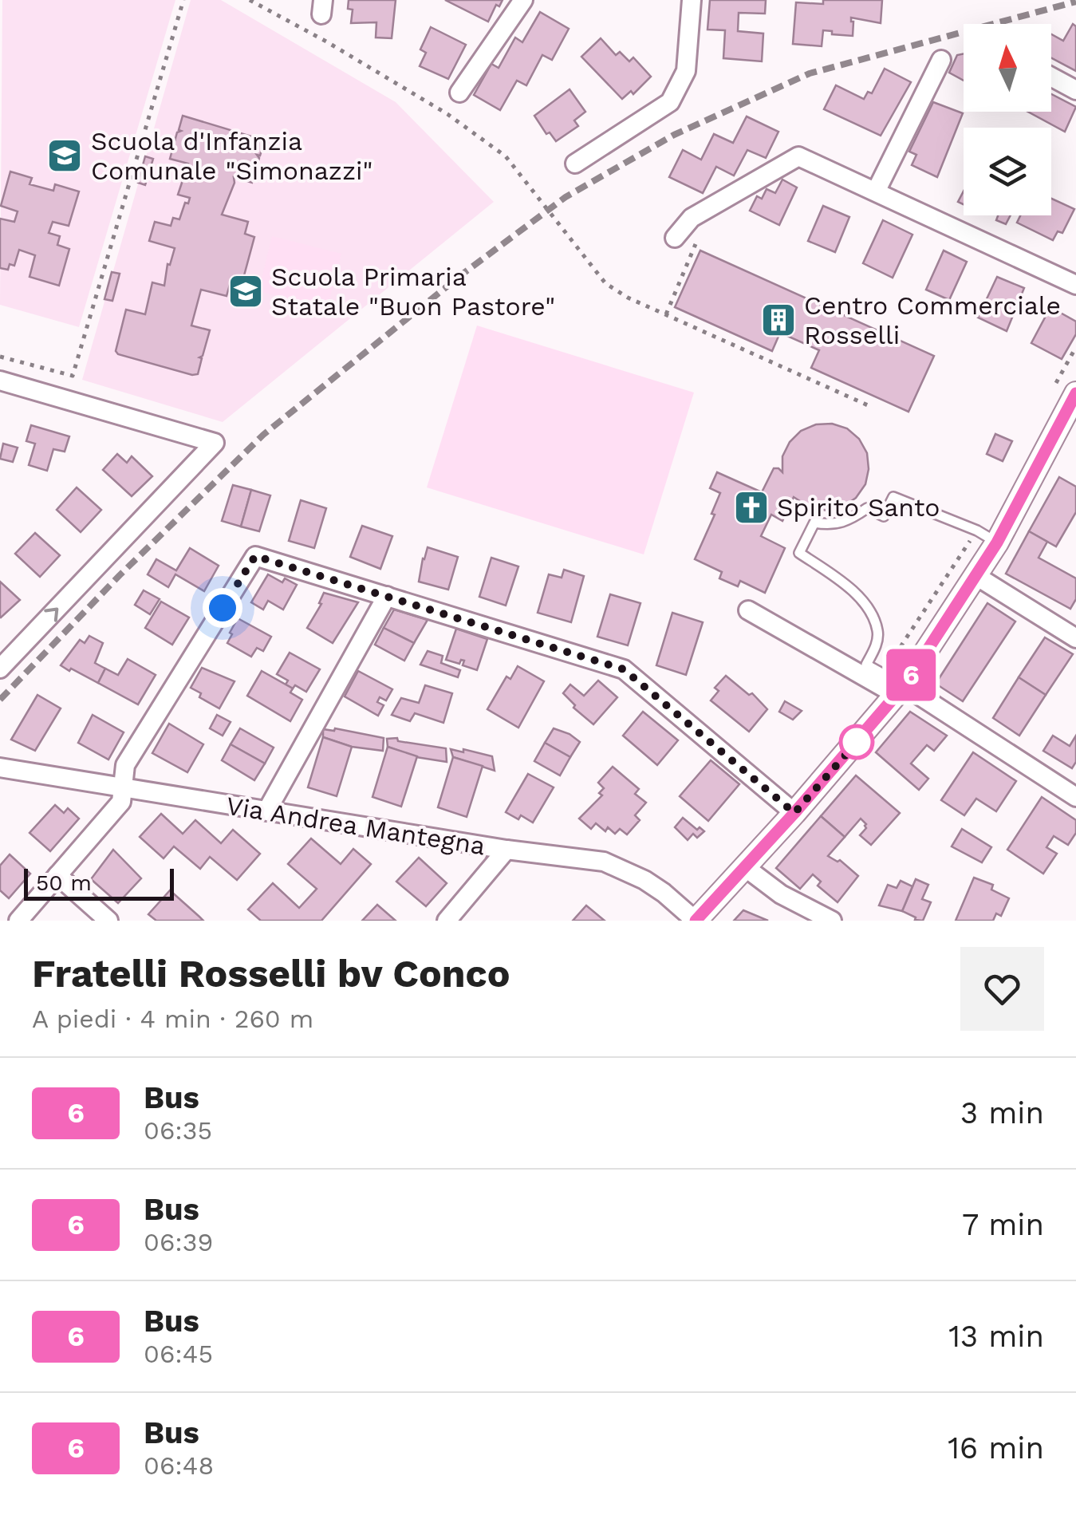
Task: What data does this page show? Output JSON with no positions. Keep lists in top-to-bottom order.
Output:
{
  "streets": {
    "street": ["Via Andrea Mantegna"]
  },
  "places": {
    "school or university": ["Scuola d'Infanzia Comunale \"Simonazzi\"", "Scuola Primaria Statale \"Buon Pastore\""],
    "building": ["Centro Commerciale Rosselli"],
    "church": ["Spirito Santo"]
  },
  "lines": ["bus line 6"],
  "scale_bar": "50 m",
  "north": "top",
  "page": {
    "on_map": "6",
    "scale": "50 m",
    "heading": ["Fratelli Rosselli bv Conco", "A piedi · 4 min · 260 m"],
    "list": [
      {
        "mark": "6",
        "name": "Bus",
        "note": "06:35",
        "value": "3 min"
      },
      {
        "mark": "6",
        "name": "Bus",
        "note": "06:39",
        "value": "7 min"
      },
      {
        "mark": "6",
        "name": "Bus",
        "note": "06:45",
        "value": "13 min"
      },
      {
        "mark": "6",
        "name": "Bus",
        "note": "06:48",
        "value": "16 min"
      }
    ]
  }
}
